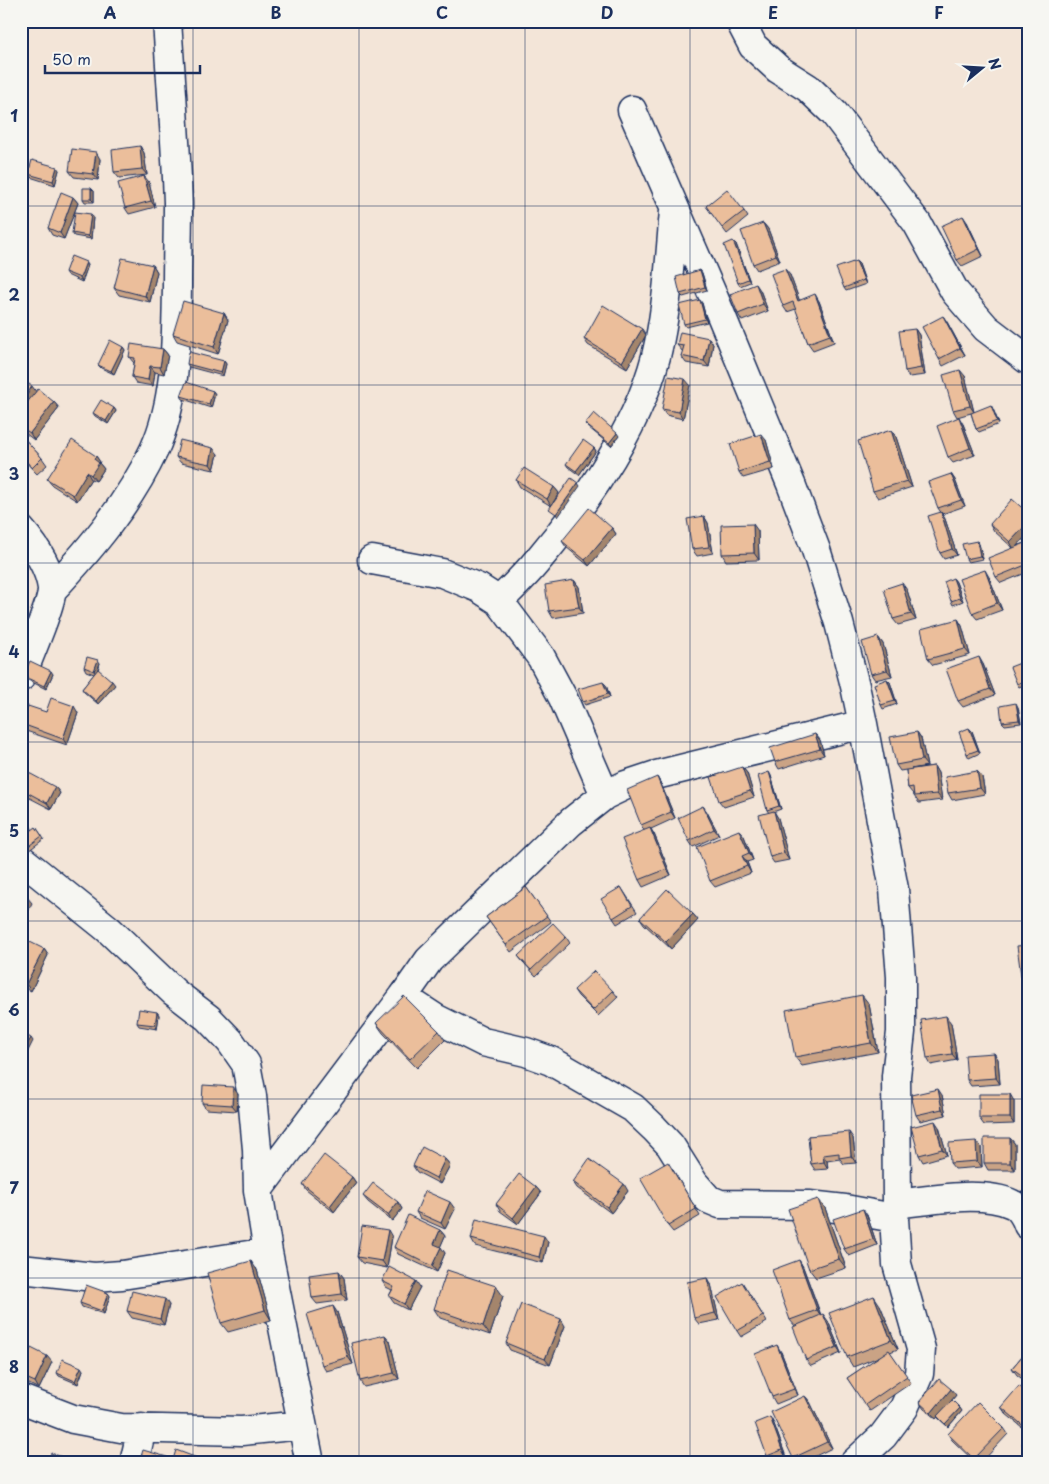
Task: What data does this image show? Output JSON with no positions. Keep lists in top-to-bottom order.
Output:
{
  "scale_bar": "50 m",
  "north": "right",
  "grid": {
    "columns": [
      "A",
      "B",
      "C",
      "D",
      "E",
      "F"
    ],
    "rows": [
      "1",
      "2",
      "3",
      "4",
      "5",
      "6",
      "7",
      "8"
    ]
  }
}
